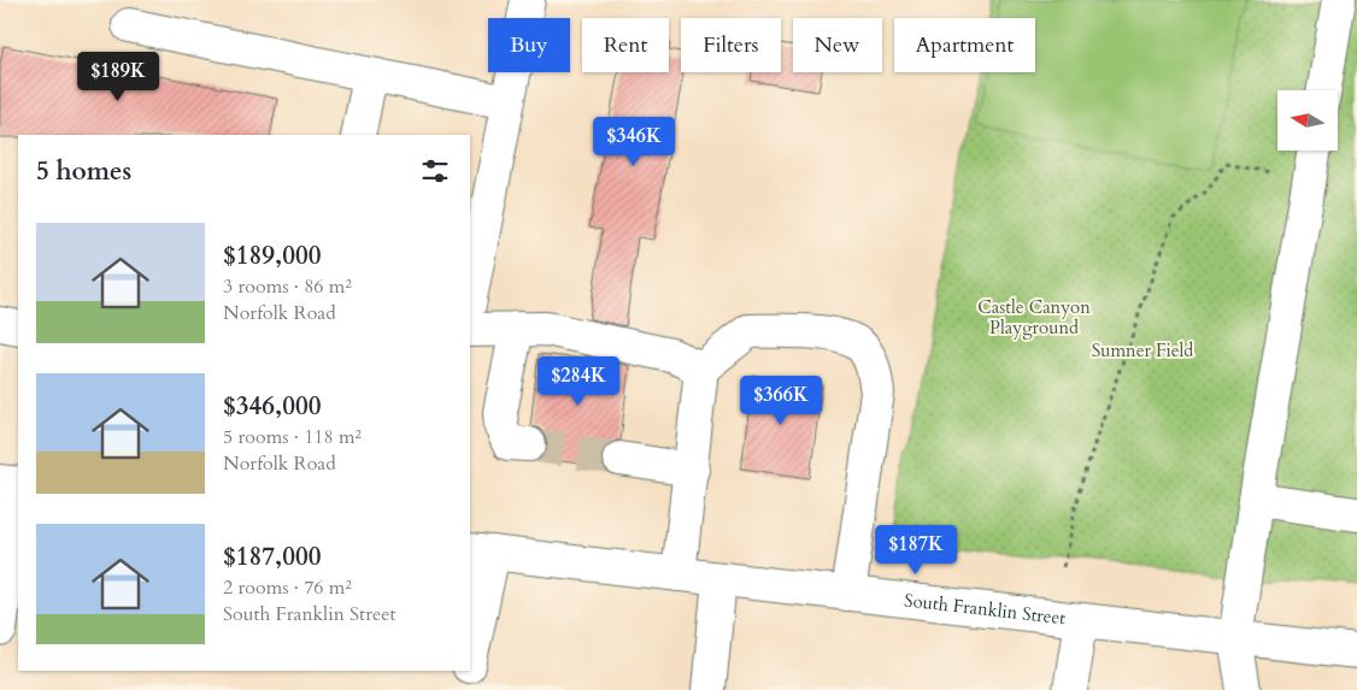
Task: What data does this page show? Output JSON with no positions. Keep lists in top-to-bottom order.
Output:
{
  "streets": {
    "main road": ["South Franklin Street"]
  },
  "parks": ["Castle Canyon Playground", "Sumner Field"],
  "north": "left",
  "page": {
    "chip": [
      "Buy",
      "Rent",
      "Filters",
      "New",
      "Apartment"
    ],
    "price": [
      "$189K",
      "$346K",
      "$284K",
      "$366K",
      "$187K"
    ],
    "heading": "5 homes",
    "list": [
      {
        "name": "$189,000",
        "note": "3 rooms · 86 m² · Norfolk Road"
      },
      {
        "name": "$346,000",
        "note": "5 rooms · 118 m² · Norfolk Road"
      },
      {
        "name": "$187,000",
        "note": "2 rooms · 76 m² · South Franklin Street"
      }
    ]
  }
}
